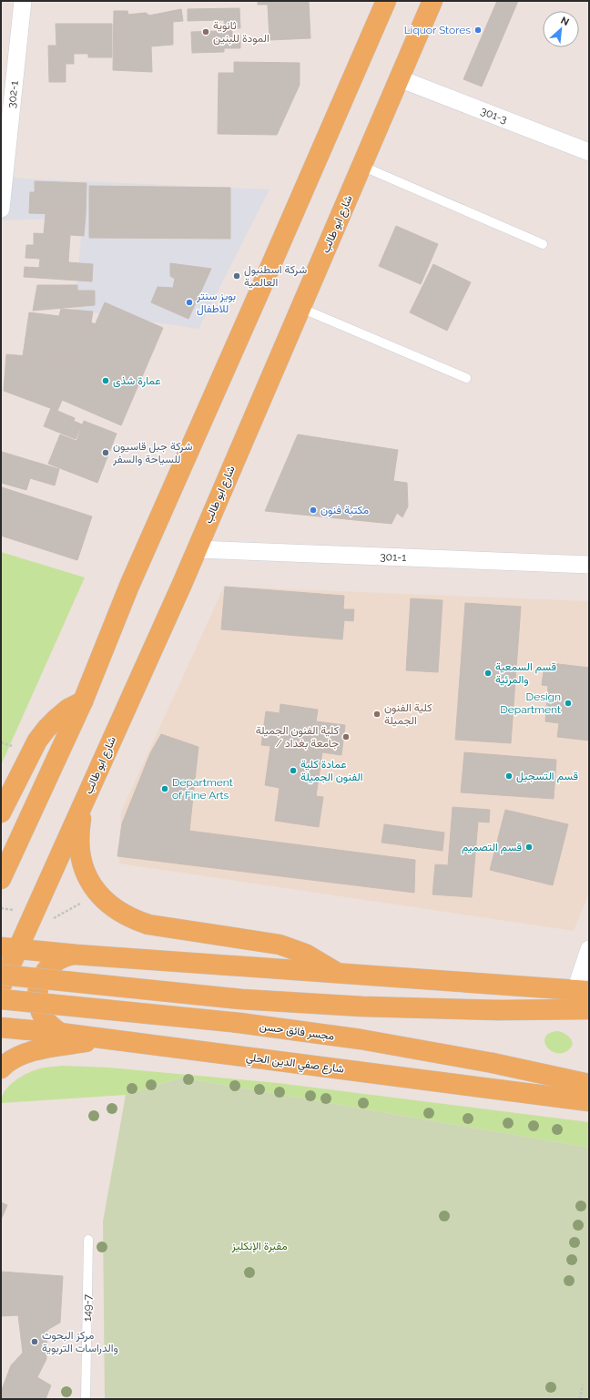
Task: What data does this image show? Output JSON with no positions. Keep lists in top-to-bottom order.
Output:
{
  "streets": {
    "main road": ["شارع ابو طالب", "مجسر فائق حسن", "شارع صفي الدين الحلي"],
    "street": ["302-1", "301-3", "301-1"],
    "lane": ["149-7"]
  },
  "crossings": [
    ["301-3", "شارع ابو طالب"],
    ["شارع ابو طالب", "301-1"]
  ],
  "parks": ["مقبرة الإنكليز"],
  "places": [
    "Liquor Stores",
    "ثانوية المودة للبنين",
    "شركة اسطنبول العالمية",
    "بويز سنتر للاطفال",
    "عمارة شذى",
    "شركة جبل قاسيون للسياحة والسفر",
    "مكتبة فنون",
    "قسم السمعية والمرئية",
    "Design Department",
    "كلية الفنون الجميلة",
    "كلية الفنون الجميلة / جامعة بغداد",
    "عمادة كلية الفنون الجميلة",
    "قسم التسجيل",
    "Department of Fine Arts",
    "قسم التصميم",
    "مركز البحوث والدراسات التربوية"
  ],
  "north": "top right"
}
